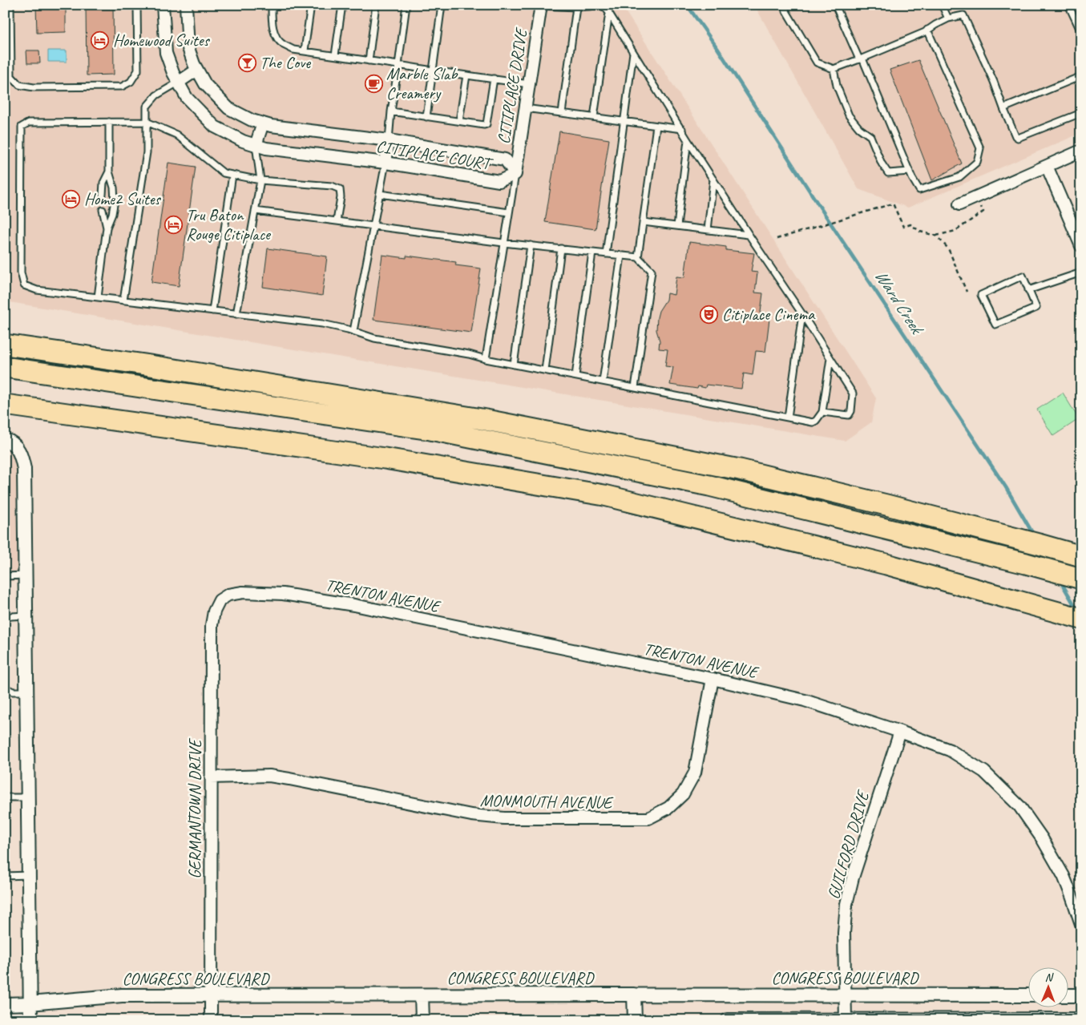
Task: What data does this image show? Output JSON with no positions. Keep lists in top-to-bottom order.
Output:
{
  "streets": {
    "street": [
      "CITIPLACE DRIVE",
      "CITIPLACE COURT",
      "TRENTON AVENUE",
      "MONMOUTH AVENUE",
      "GERMANTOWN DRIVE",
      "GUILFORD DRIVE",
      "CONGRESS BOULEVARD"
    ]
  },
  "crossings": [
    ["CITIPLACE DRIVE", "CITIPLACE COURT"],
    ["TRENTON AVENUE", "MONMOUTH AVENUE"],
    ["TRENTON AVENUE", "GERMANTOWN DRIVE"],
    ["TRENTON AVENUE", "GUILFORD DRIVE"],
    ["MONMOUTH AVENUE", "GERMANTOWN DRIVE"],
    ["GERMANTOWN DRIVE", "CONGRESS BOULEVARD"],
    ["GUILFORD DRIVE", "CONGRESS BOULEVARD"]
  ],
  "water": ["Ward Creek"],
  "places": {
    "hotel": ["Homewood Suites", "Home2 Suites", "Tru Baton Rouge Citiplace"],
    "bar": ["The Cove"],
    "cafe": ["Marble Slab Creamery"],
    "theatre": ["Citiplace Cinema"]
  },
  "north": "top"
}
